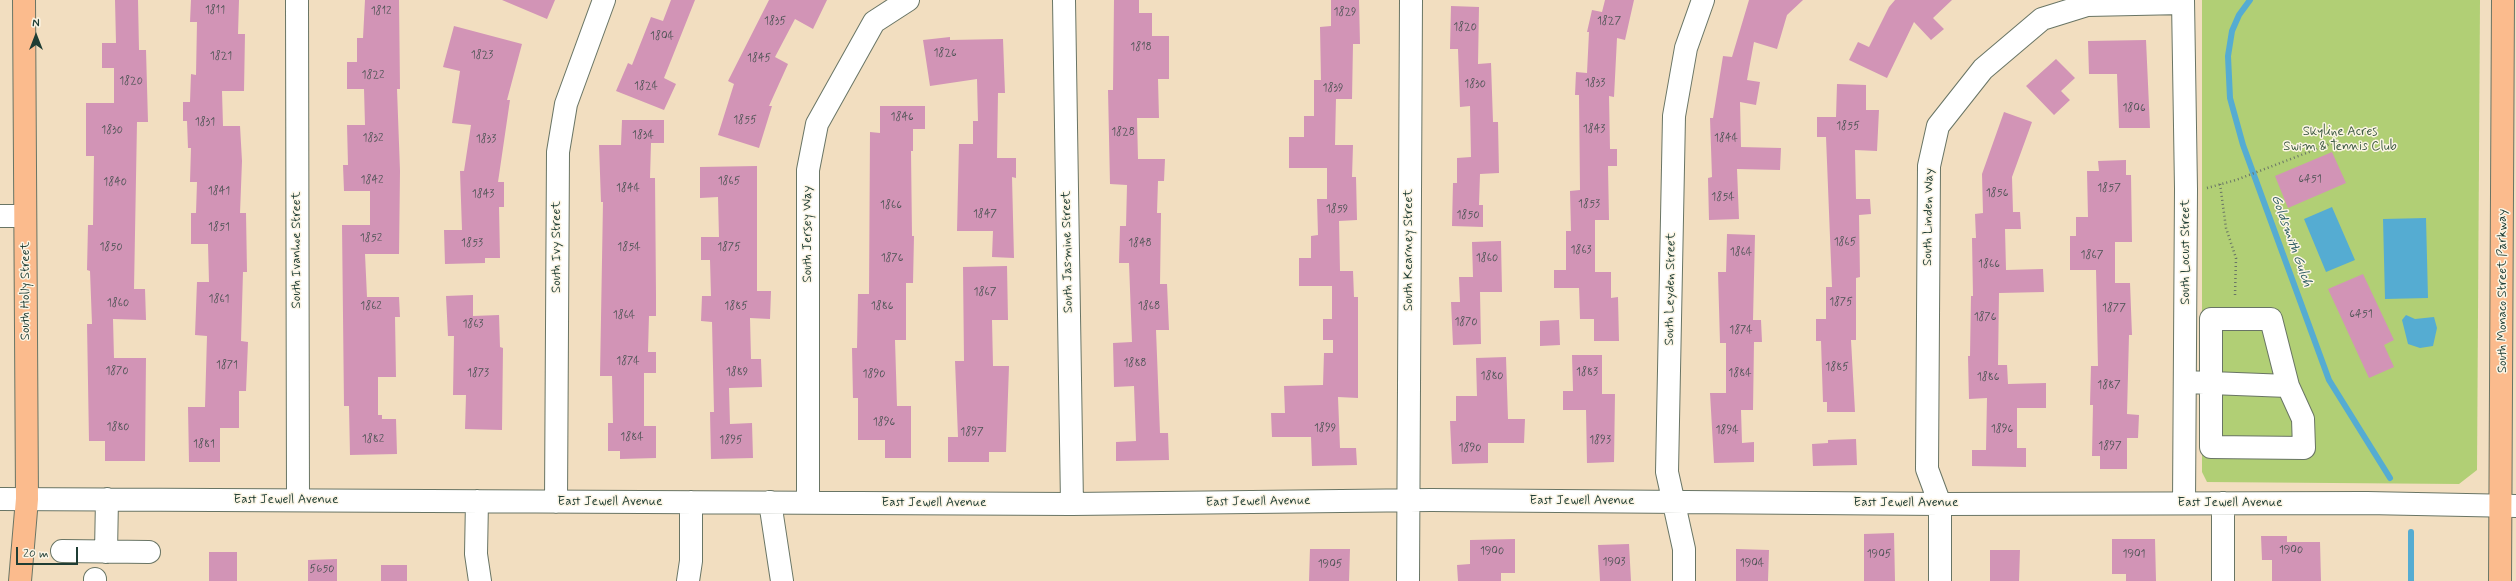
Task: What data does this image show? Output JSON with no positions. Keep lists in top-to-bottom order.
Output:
{
  "streets": {
    "main road": ["South Holly Street", "South Monaco Street Parkway"],
    "street": [
      "South Linden Way",
      "South Jersey Way",
      "South Ivy Street",
      "South Ivanhoe Street",
      "South Kearney Street",
      "South Jasmine Street",
      "South Locust Street",
      "South Leyden Street",
      "East Jewell Avenue"
    ]
  },
  "crossings": [
    ["South Linden Way", "South Locust Street"],
    ["South Linden Way", "East Jewell Avenue"],
    ["South Jersey Way", "East Jewell Avenue"],
    ["South Ivy Street", "East Jewell Avenue"],
    ["South Ivanhoe Street", "East Jewell Avenue"],
    ["South Kearney Street", "East Jewell Avenue"],
    ["South Jasmine Street", "East Jewell Avenue"],
    ["South Locust Street", "East Jewell Avenue"],
    ["South Leyden Street", "East Jewell Avenue"],
    ["South Holly Street", "East Jewell Avenue"],
    ["South Monaco Street Parkway", "East Jewell Avenue"]
  ],
  "water": ["Goldsmith Gulch"],
  "parks": ["Skyline Acres Swim & Tennis Club"],
  "house_numbers": [
    "1811",
    "1812",
    "1829",
    "1835",
    "1827",
    "1820",
    "1804",
    "1818",
    "1826",
    "1823",
    "1821",
    "1845",
    "1822",
    "1820",
    "1833",
    "1830",
    "1824",
    "1839",
    "1806",
    "1846",
    "1855",
    "1831",
    "1855",
    "1843",
    "1830",
    "1828",
    "1834",
    "1832",
    "1844",
    "1833",
    "6451",
    "1842",
    "1865",
    "1840",
    "1844",
    "1857",
    "1841",
    "1856",
    "1843",
    "1854",
    "1853",
    "1866",
    "1859",
    "1847",
    "1850",
    "1851",
    "1852",
    "1865",
    "1853",
    "1848",
    "1850",
    "1854",
    "1875",
    "1863",
    "1864",
    "1867",
    "1876",
    "1860",
    "1866",
    "1867",
    "1861",
    "1875",
    "1860",
    "1862",
    "1885",
    "1886",
    "1868",
    "1877",
    "6451",
    "1864",
    "1876",
    "1870",
    "1863",
    "1874",
    "1874",
    "1888",
    "1871",
    "1885",
    "1870",
    "1889",
    "1883",
    "1873",
    "1884",
    "1890",
    "1880",
    "1886",
    "1887",
    "1896",
    "1880",
    "1899",
    "1896",
    "1894",
    "1897",
    "1884",
    "1882",
    "1895",
    "1893",
    "1881",
    "1897",
    "1890",
    "1900",
    "1900",
    "1905",
    "1901",
    "1903",
    "1904",
    "1905",
    "5650"
  ],
  "scale_bar": "20 m",
  "north": "top"
}
